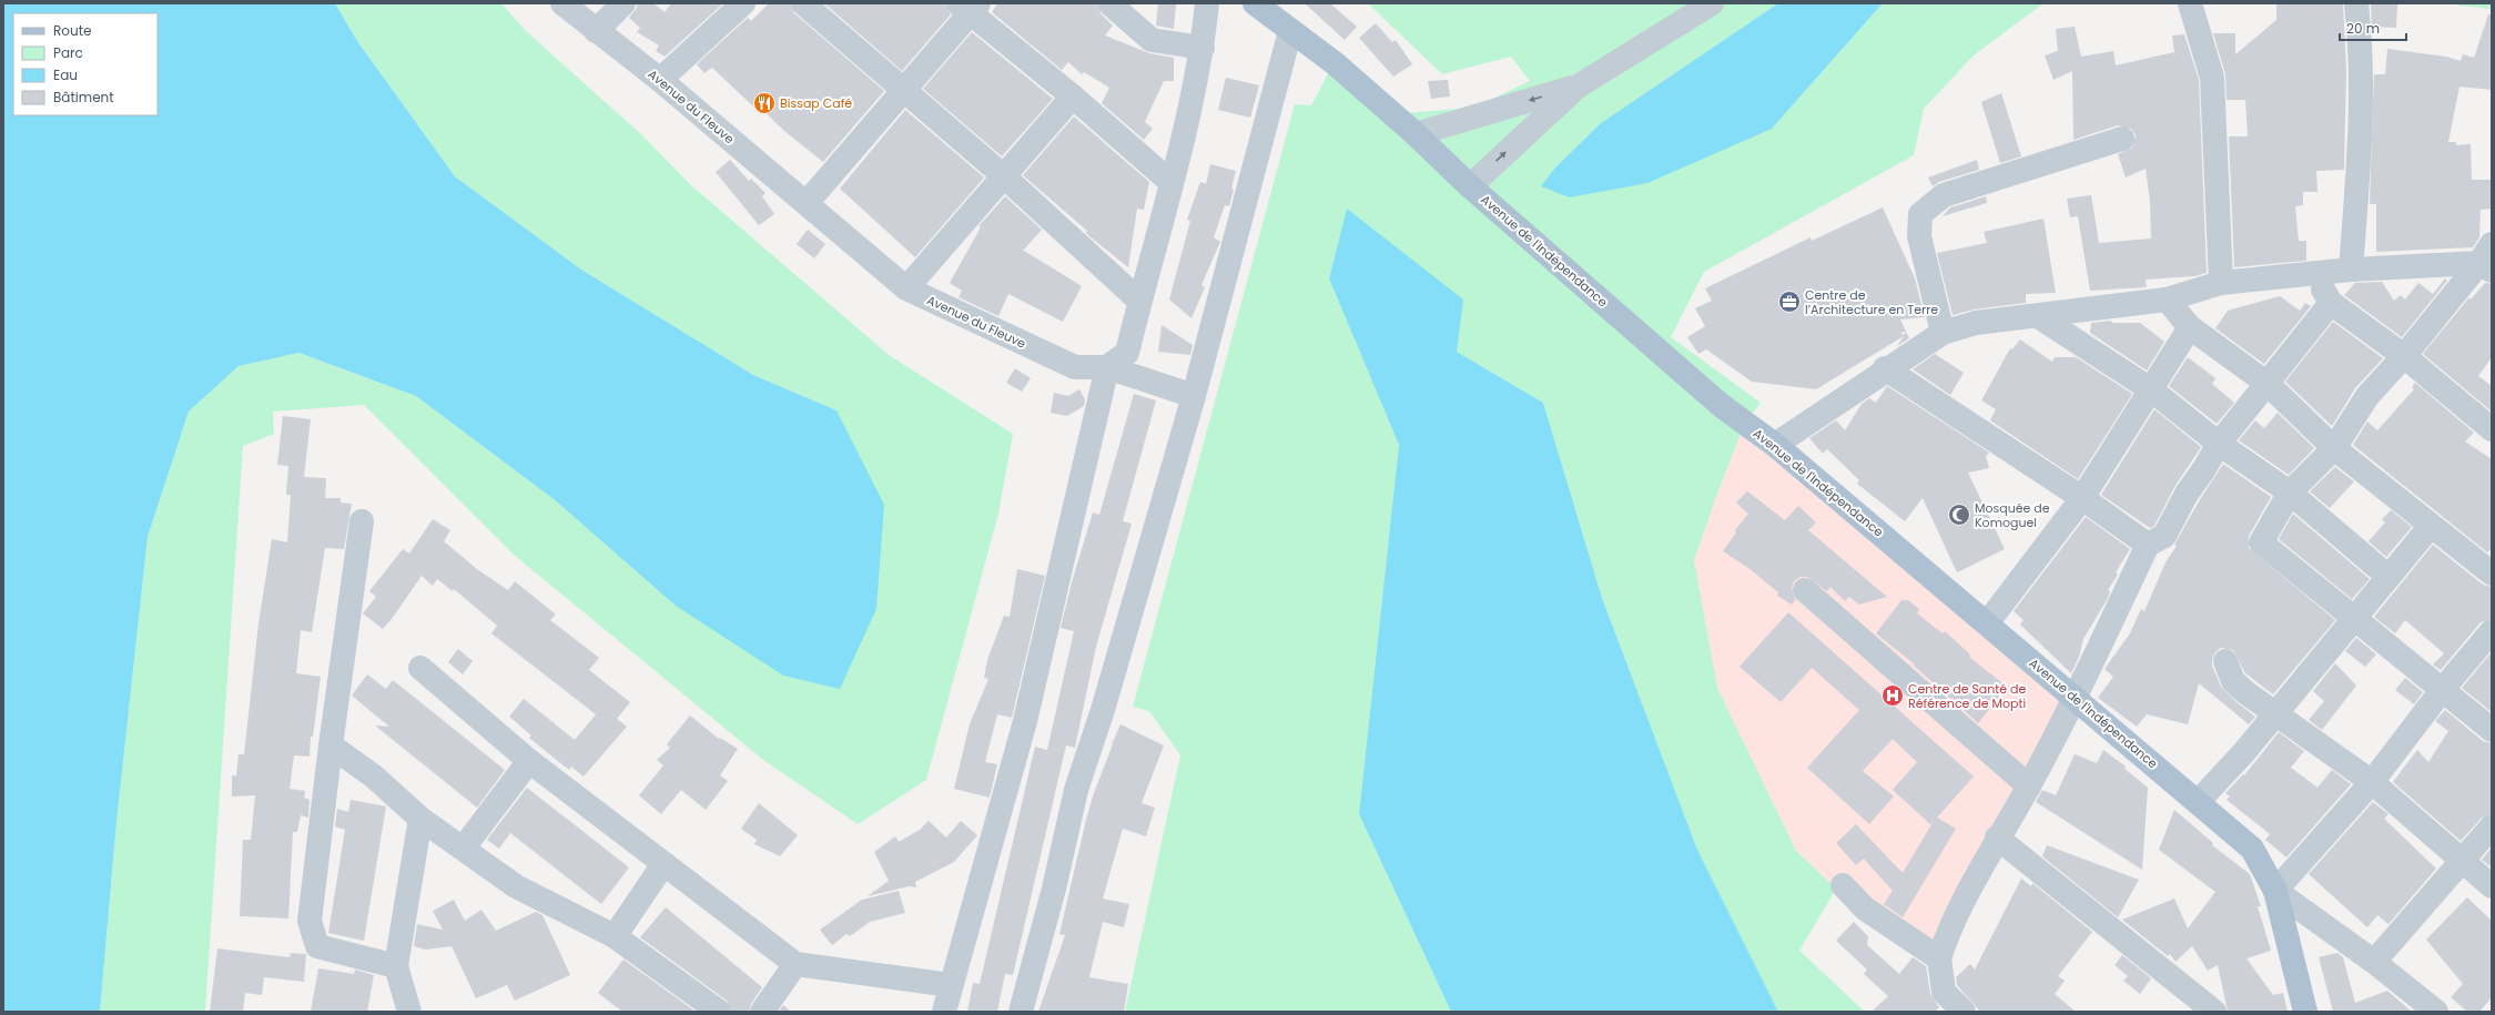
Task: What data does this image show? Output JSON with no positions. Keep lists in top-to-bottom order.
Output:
{
  "streets": {
    "main road": ["Avenue de l'Indépendance"],
    "street": ["Avenue du Fleuve"]
  },
  "places": {
    "restaurant": ["Bissap Café"],
    "office": ["Centre de l’Architecture en Terre"],
    "mosque": ["Mosquée de Komoguel"],
    "hospital": ["Centre de Santé de Référence de Mopti"]
  },
  "legend": [
    "Route",
    "Parc",
    "Eau",
    "Bâtiment"
  ],
  "scale_bar": "20 m"
}
